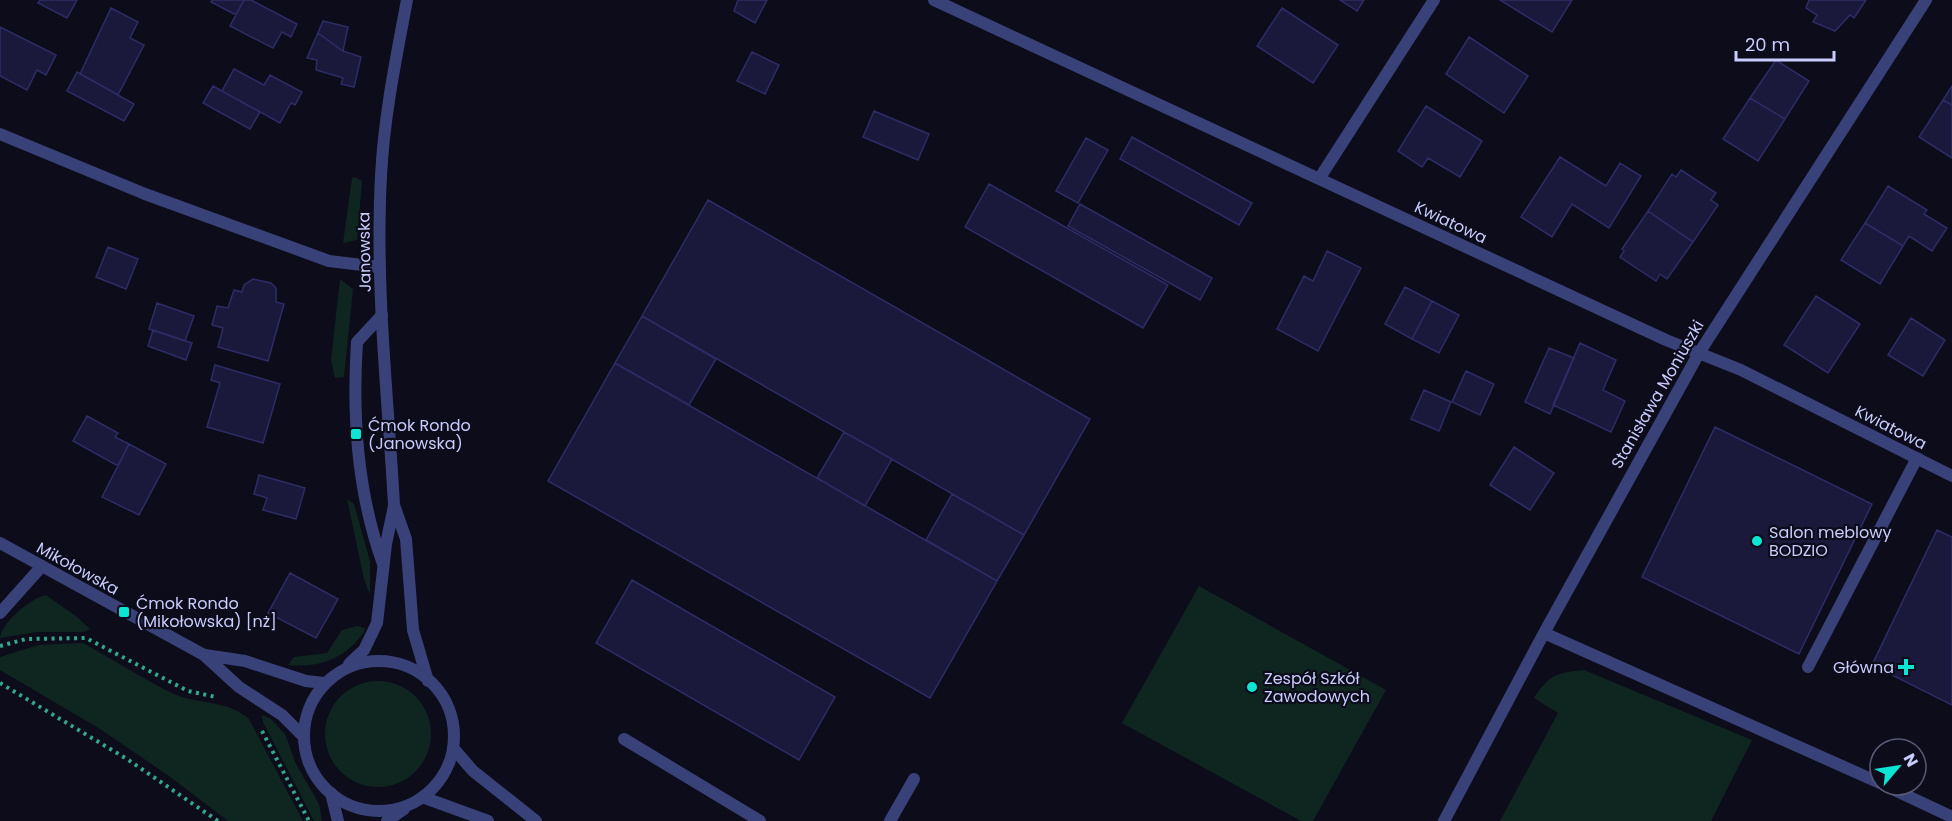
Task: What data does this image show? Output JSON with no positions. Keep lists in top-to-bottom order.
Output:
{
  "streets": {
    "street": [
      "Kwiatowa",
      "Janowska",
      "Stanisława Moniuszki",
      "Mikołowska"
    ]
  },
  "crossings": [
    ["Kwiatowa", "Stanisława Moniuszki"],
    ["Janowska", "Mikołowska"]
  ],
  "places": {
    "transit": ["Ćmok Rondo (Janowska)", "Ćmok Rondo (Mikołowska) [nż]"],
    "other": ["Salon meblowy BODZIO", "Zespół Szkół Zawodowych"],
    "health": ["Główna"]
  },
  "scale_bar": "20 m",
  "north": "top right"
}
